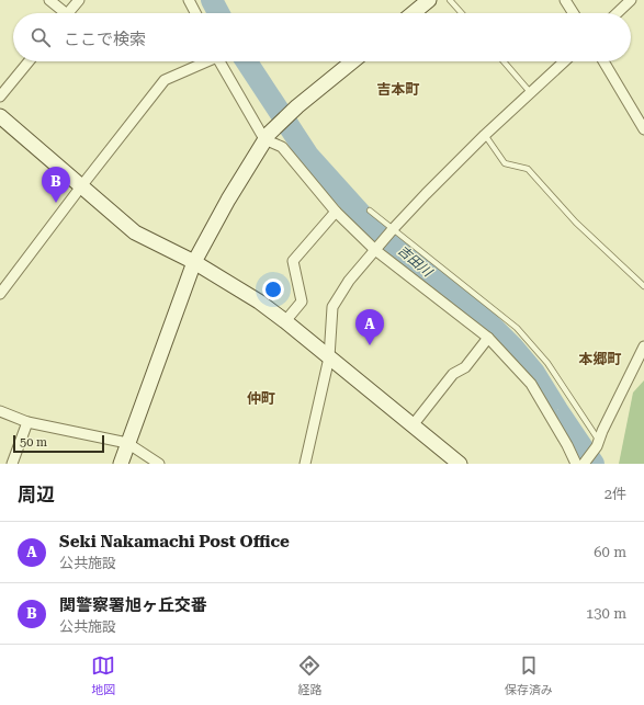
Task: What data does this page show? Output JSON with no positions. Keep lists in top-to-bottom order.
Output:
{
  "districts": ["吉本町", "本郷町", "仲町"],
  "water": ["吉田川"],
  "scale_bar": "50 m",
  "page": {
    "search": "ここで検索",
    "pins": ["B", "A"],
    "scale": "50 m",
    "heading": ["周辺", "2件"],
    "list": [
      {
        "mark": "A",
        "name": "Seki Nakamachi Post Office",
        "note": "公共施設",
        "value": "60 m"
      },
      {
        "mark": "B",
        "name": "関警察署旭ヶ丘交番",
        "note": "公共施設",
        "value": "130 m"
      }
    ],
    "nav": ["地図", "経路", "保存済み"]
  }
}
